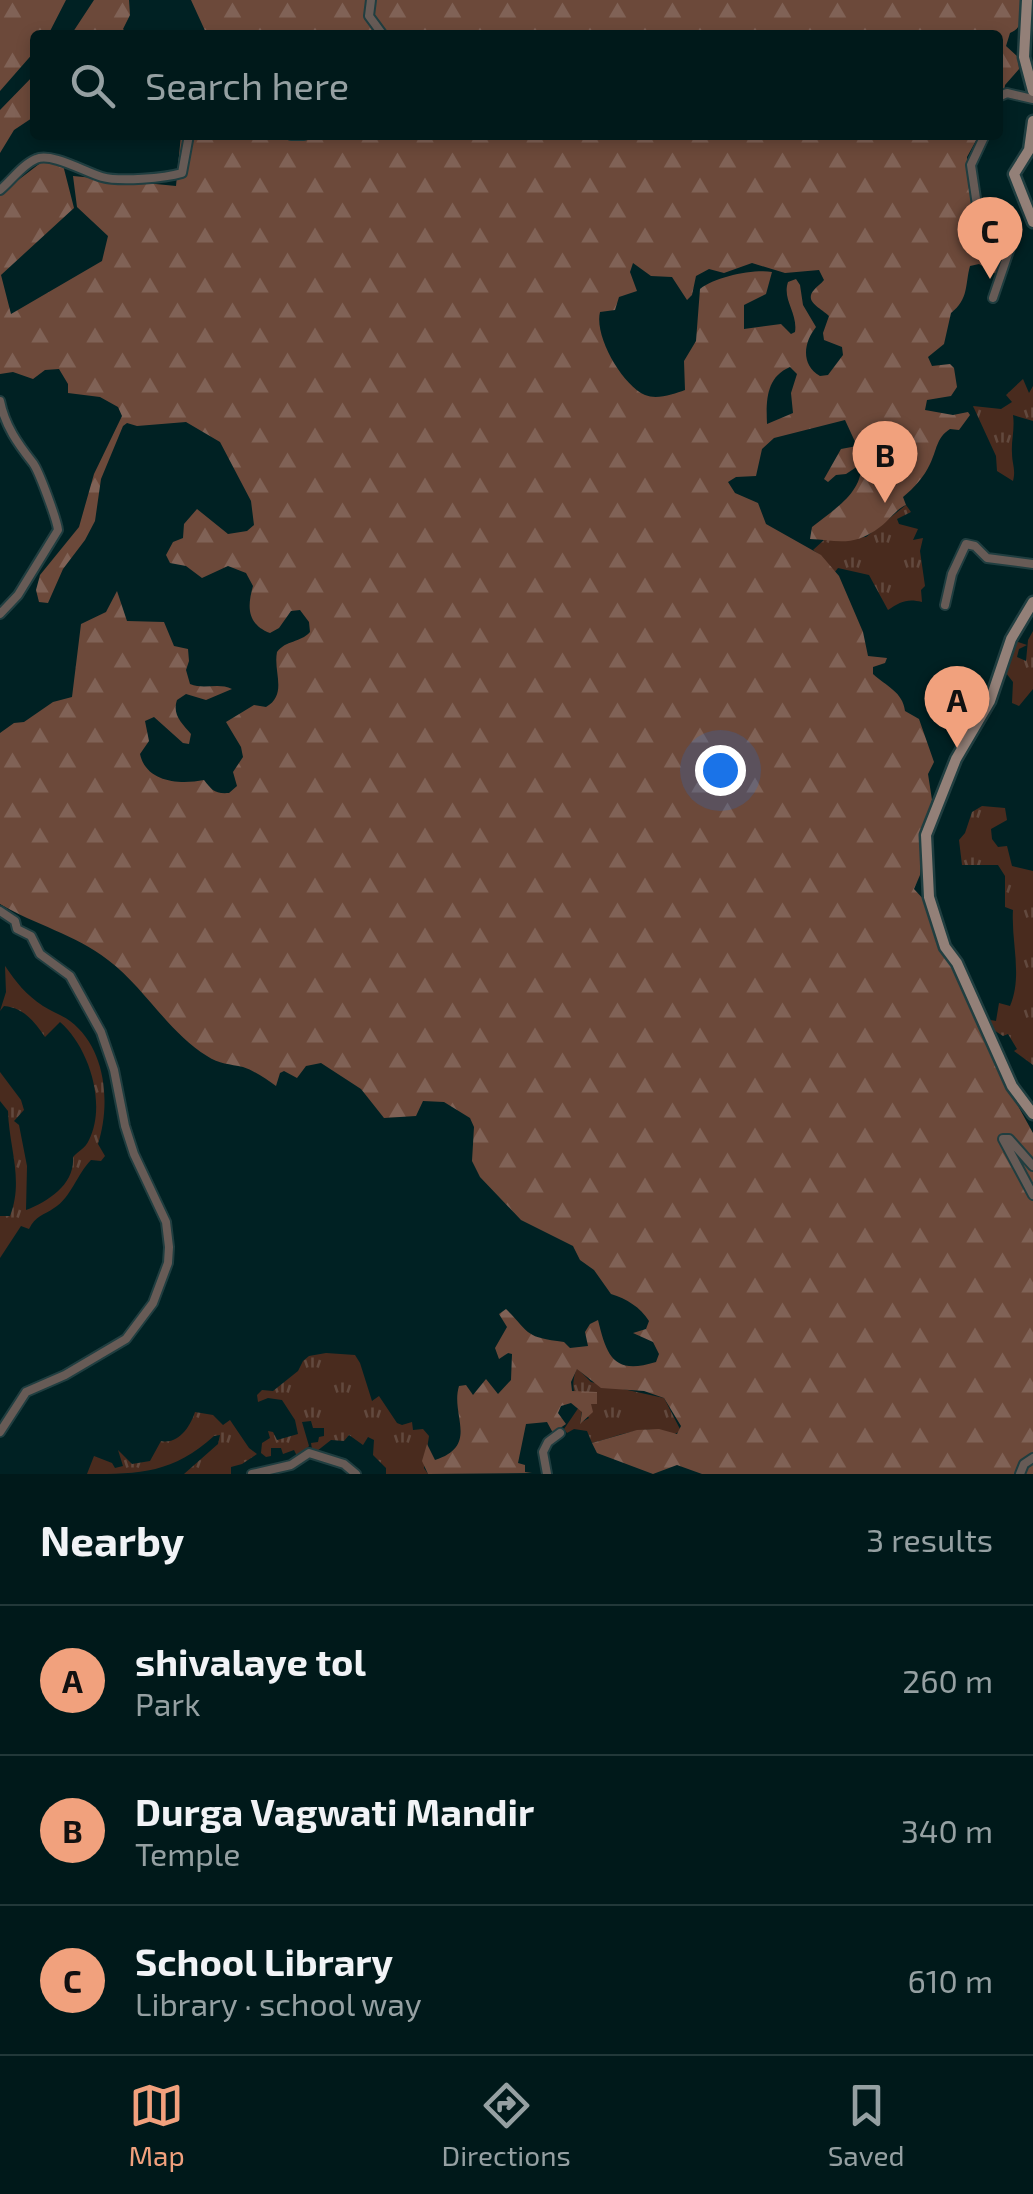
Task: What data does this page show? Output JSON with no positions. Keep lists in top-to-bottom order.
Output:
{
  "page": {
    "search": "Search here",
    "pins": ["C", "B", "A"],
    "heading": ["Nearby", "3 results"],
    "list": [
      {
        "mark": "A",
        "name": "shivalaye tol",
        "note": "Park",
        "value": "260 m"
      },
      {
        "mark": "B",
        "name": "Durga Vagwati Mandir",
        "note": "Temple",
        "value": "340 m"
      },
      {
        "mark": "C",
        "name": "School Library",
        "note": "Library · school way",
        "value": "610 m"
      }
    ],
    "nav": ["Map", "Directions", "Saved"]
  }
}
